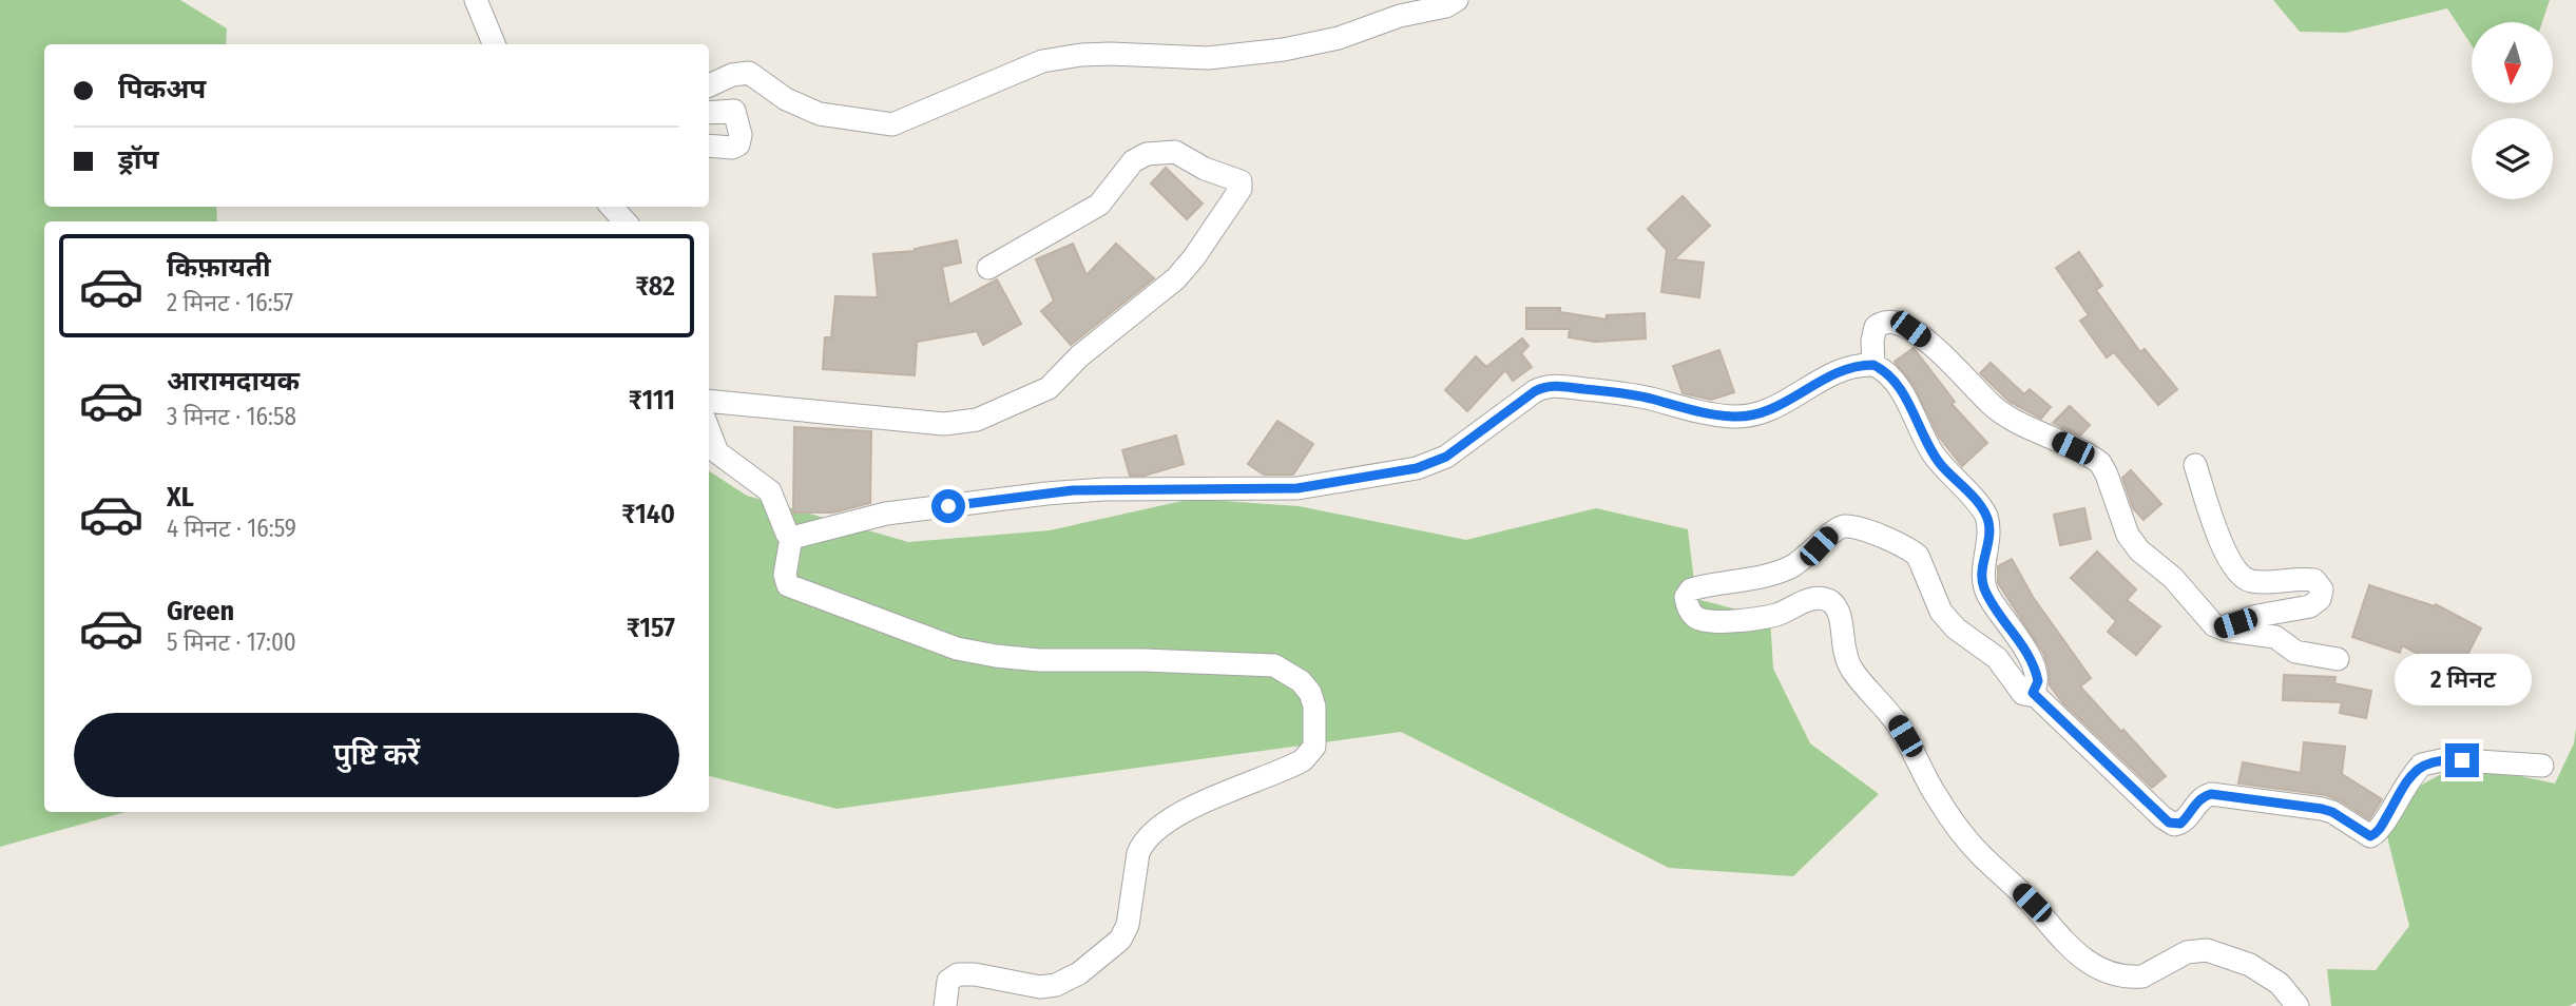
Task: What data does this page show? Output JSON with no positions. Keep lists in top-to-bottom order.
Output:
{
  "north": "bottom",
  "page": {
    "banner": ["पिकअप", "ड्रॉप"],
    "list": [
      {
        "name": "किफ़ायती",
        "note": "2 मिनट · 16:57",
        "value": "₹82"
      },
      {
        "name": "आरामदायक",
        "note": "3 मिनट · 16:58",
        "value": "₹111"
      },
      {
        "name": "XL",
        "note": "4 मिनट · 16:59",
        "value": "₹140"
      },
      {
        "name": "Green",
        "note": "5 मिनट · 17:00",
        "value": "₹157"
      }
    ],
    "bubble": "2 मिनट",
    "buttons": "पुष्टि करें"
  }
}
